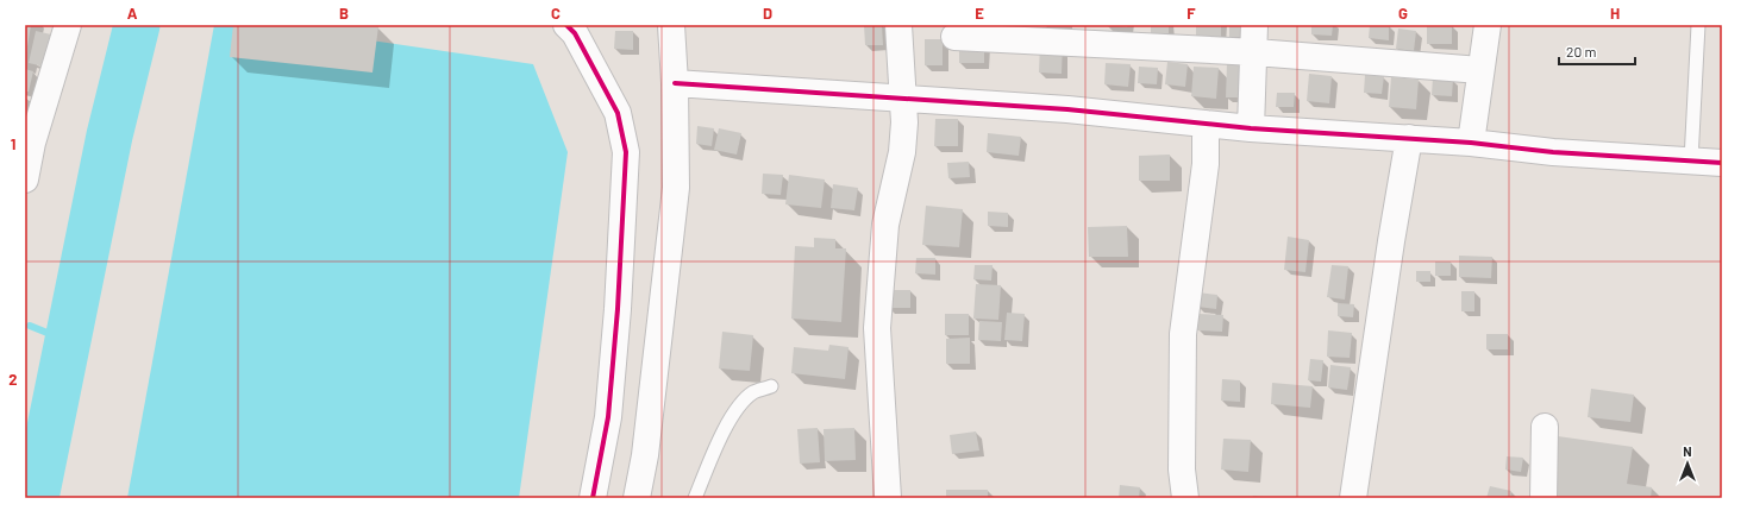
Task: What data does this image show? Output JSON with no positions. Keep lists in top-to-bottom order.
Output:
{
  "scale_bar": "20 m",
  "north": "top",
  "grid": {
    "columns": [
      "A",
      "B",
      "C",
      "D",
      "E",
      "F",
      "G",
      "H"
    ],
    "rows": ["1", "2"]
  }
}
